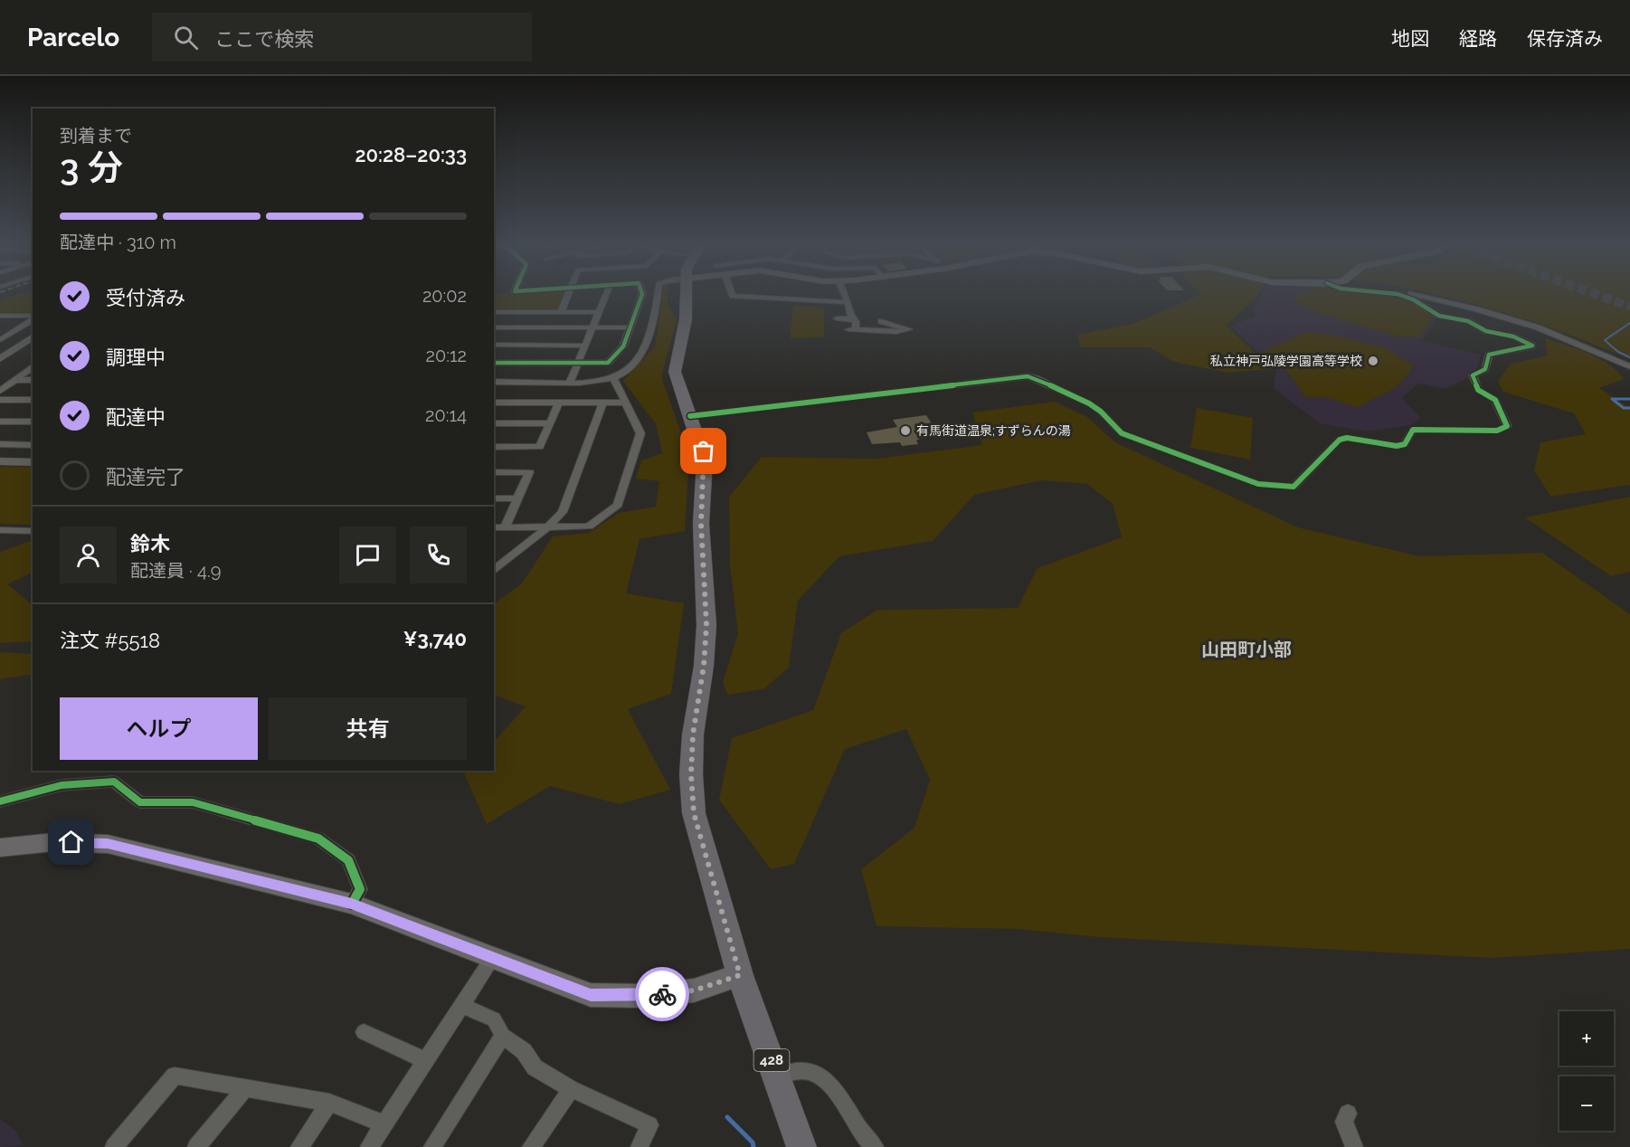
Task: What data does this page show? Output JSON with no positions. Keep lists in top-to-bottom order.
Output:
{
  "streets": {
    "highway": ["428"]
  },
  "districts": ["山田町小部"],
  "places": ["私立神戸弘陵学園高等学校", "有馬街道温泉;すずらんの湯"],
  "page": {
    "header": "Parcelo",
    "search": "ここで検索",
    "nav": ["地図", "経路", "保存済み"],
    "heading": ["3 分", "到着まで", "20:28–20:33"],
    "panel": [
      "鈴木",
      "配達員 · 4.9",
      "注文 #5518",
      "¥3,740"
    ],
    "bar": "配達中 · 310 m",
    "list": [
      ["受付済み", "20:02"],
      ["調理中", "20:12"],
      ["配達中", "20:14"],
      "配達完了"
    ],
    "buttons": ["ヘルプ", "共有"],
    "map_buttons": ["+", "−"]
  }
}
